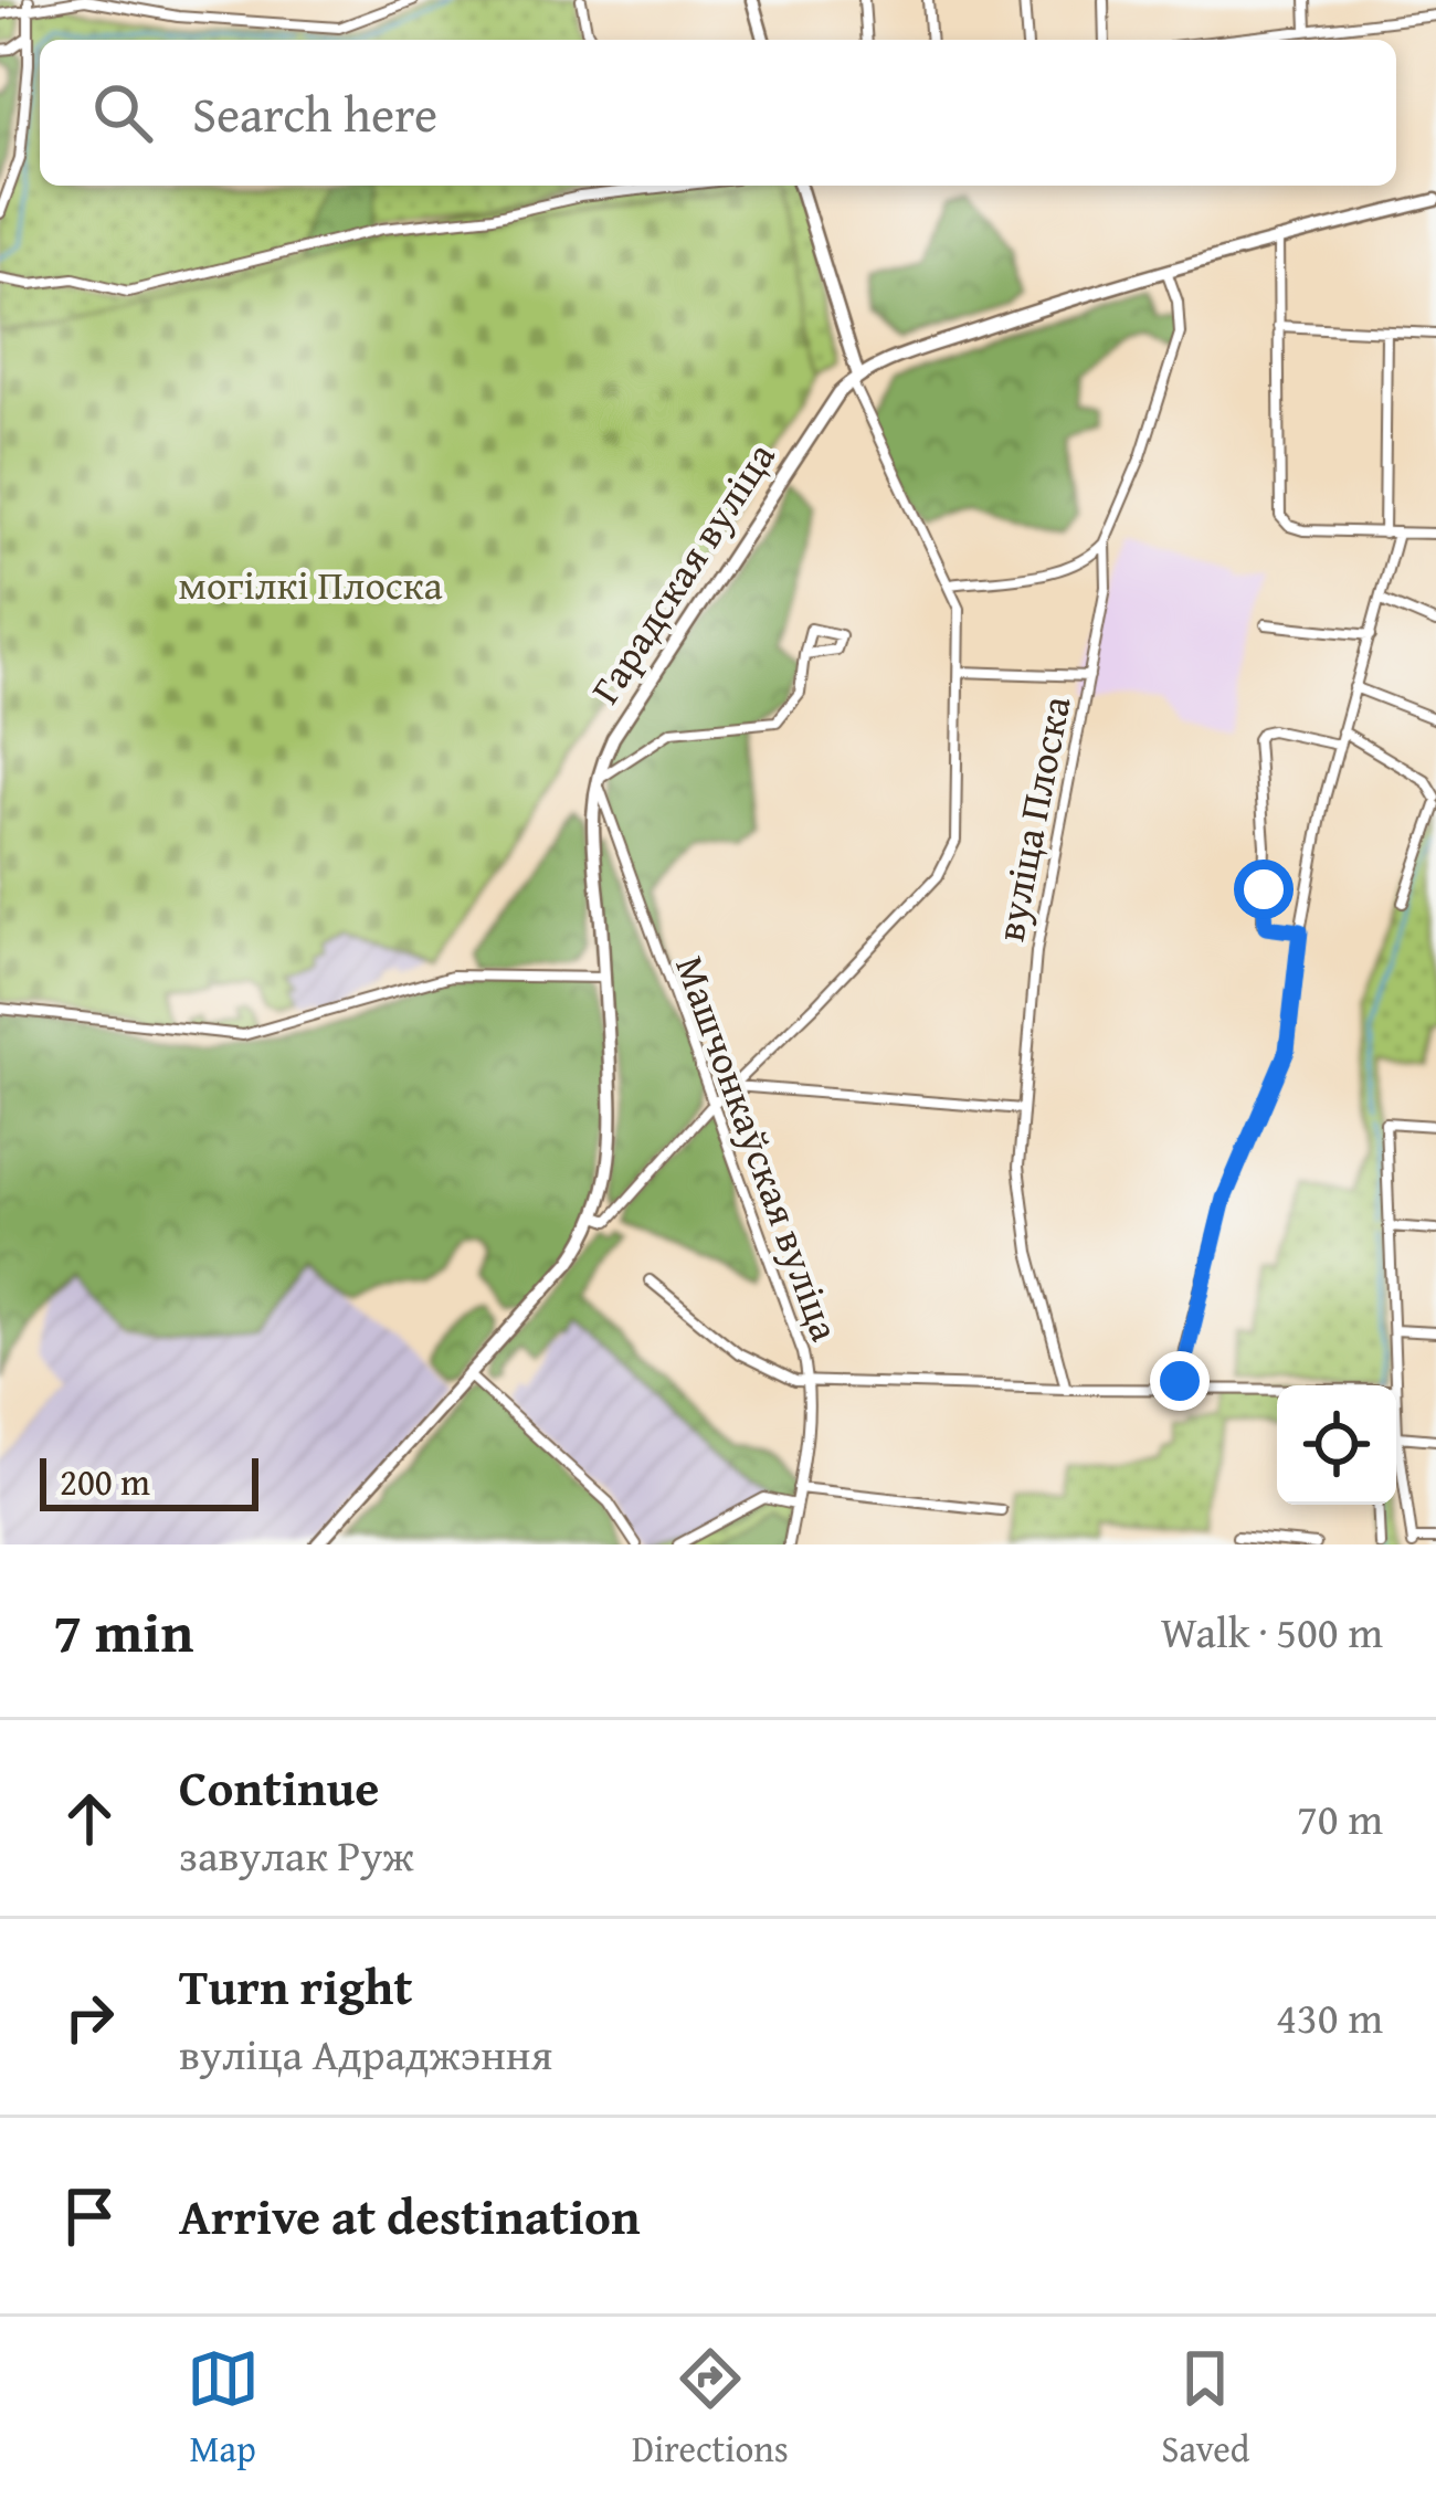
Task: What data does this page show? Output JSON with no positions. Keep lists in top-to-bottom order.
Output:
{
  "streets": {
    "main road": ["Гарадская вуліца"],
    "street": ["вуліца Плоска", "Машчонкаўская вуліца"]
  },
  "crossings": [
    ["Гарадская вуліца", "Машчонкаўская вуліца"]
  ],
  "parks": ["могілкі Плоска"],
  "scale_bar": "200 m",
  "page": {
    "search": "Search here",
    "scale": "200 m",
    "heading": ["7 min", "Walk · 500 m"],
    "list": [
      ["Continue", "завулак Руж", "70 m"],
      ["Turn right", "вуліца Адраджэння", "430 m"],
      "Arrive at destination"
    ],
    "nav": ["Map", "Directions", "Saved"]
  }
}
